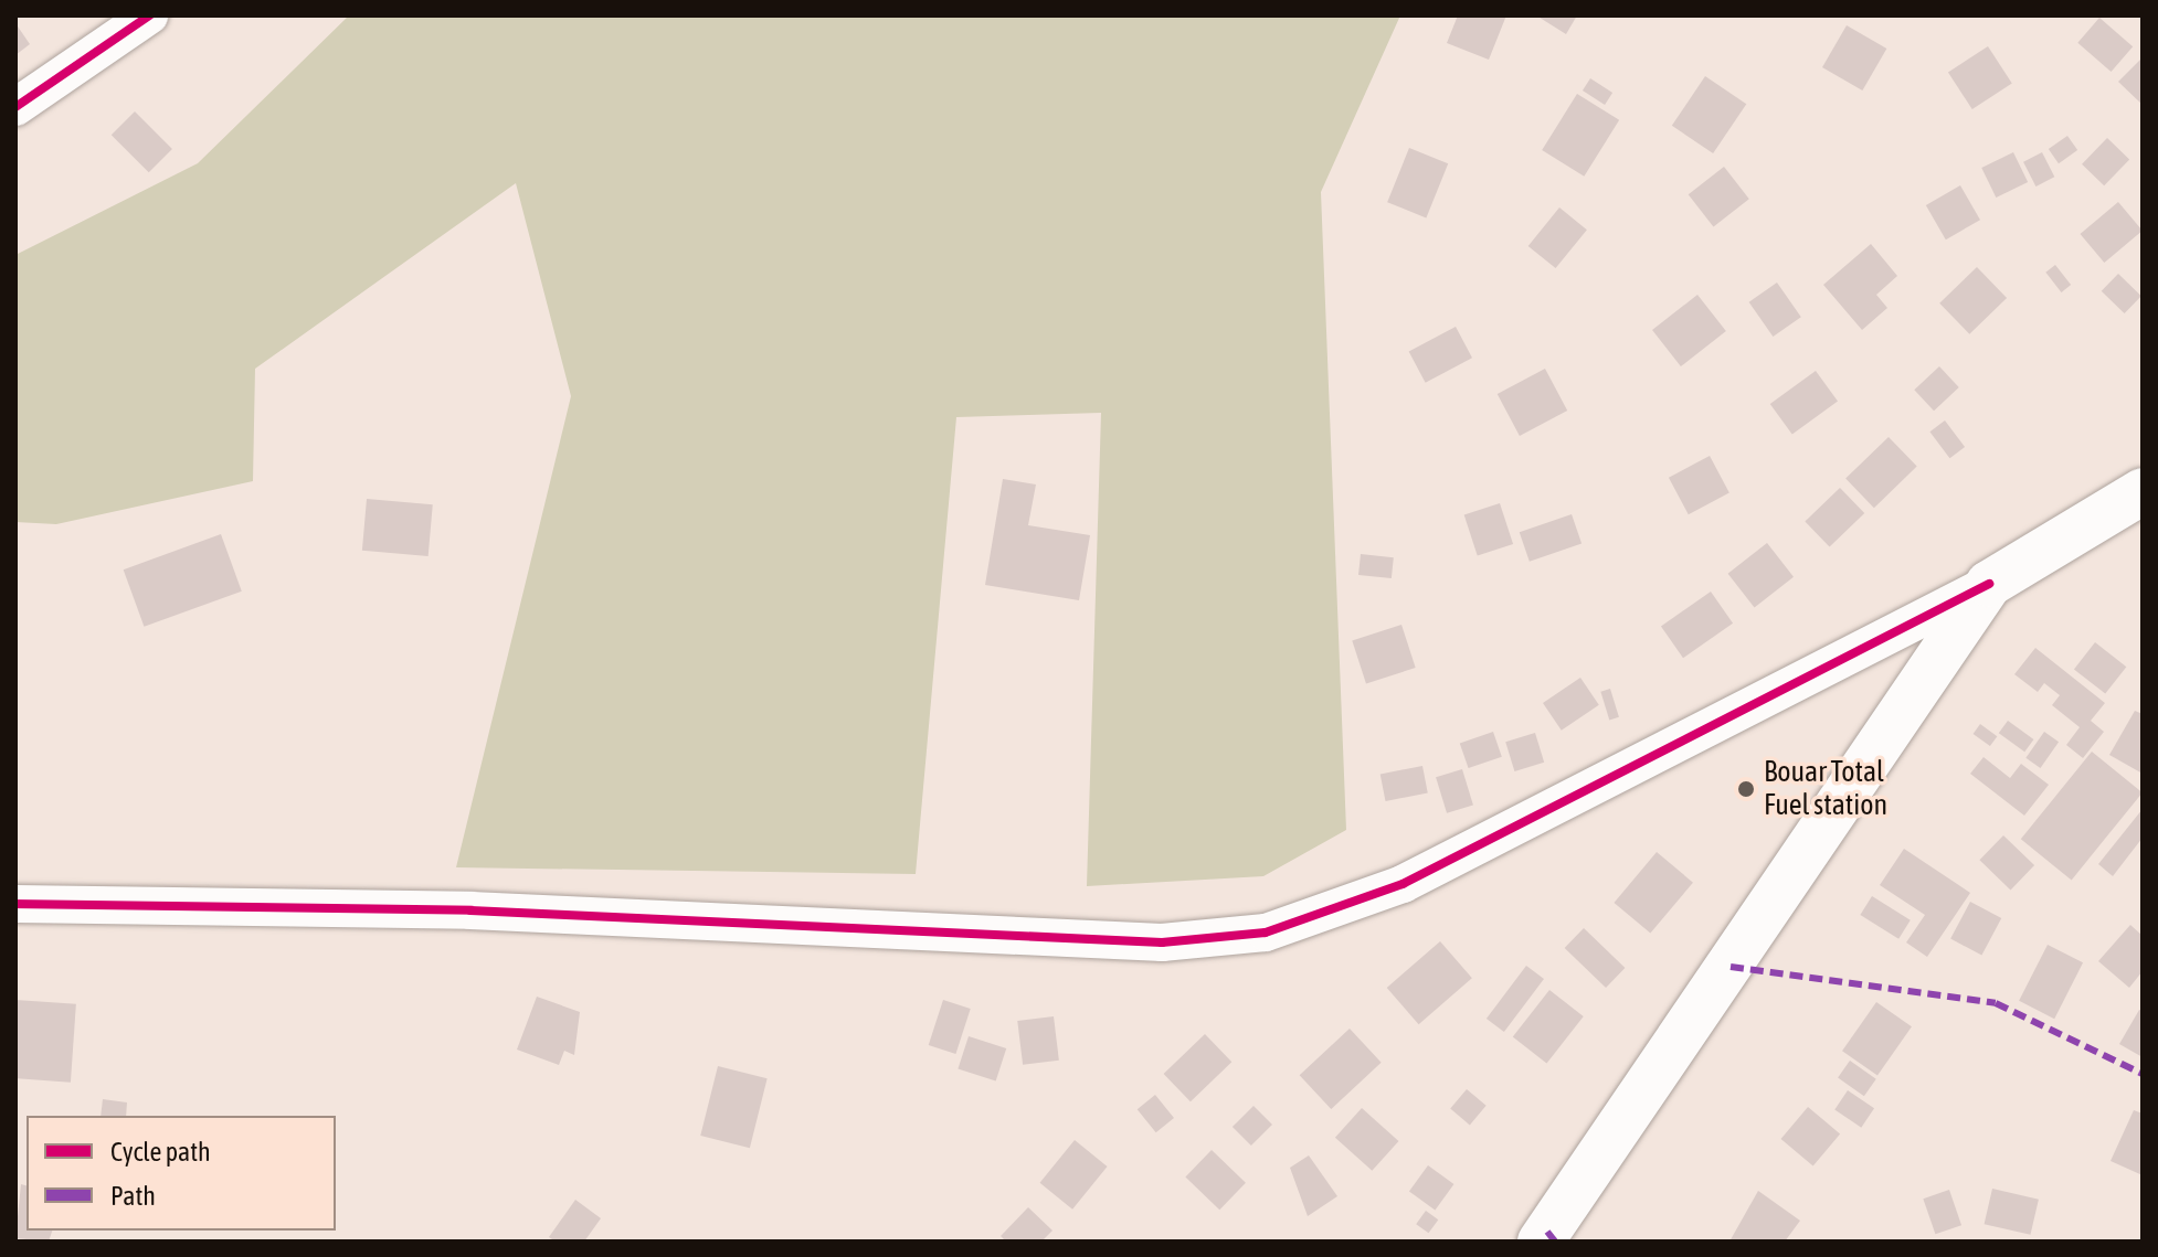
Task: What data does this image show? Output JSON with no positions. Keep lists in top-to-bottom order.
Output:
{
  "places": ["Bouar Total Fuel station"],
  "legend": ["Cycle path", "Path"]
}
